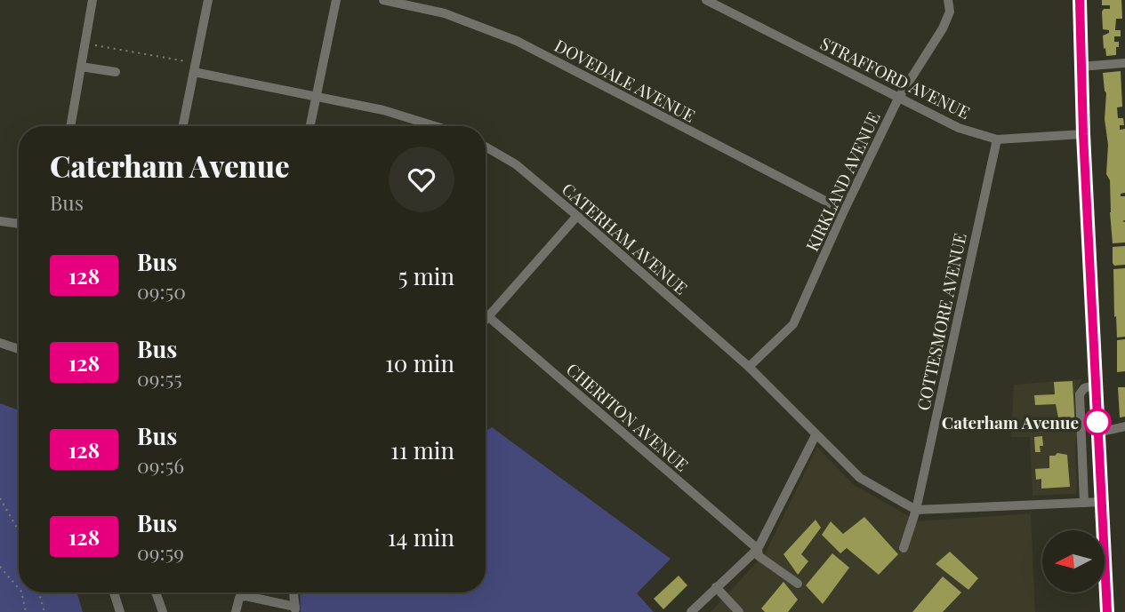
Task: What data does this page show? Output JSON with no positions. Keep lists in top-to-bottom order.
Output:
{
  "streets": {
    "street": [
      "STRAFFORD AVENUE",
      "DOVEDALE AVENUE",
      "KIRKLAND AVENUE",
      "CATERHAM AVENUE",
      "COTTESMORE AVENUE",
      "CHERITON AVENUE"
    ]
  },
  "crossings": [
    ["STRAFFORD AVENUE", "KIRKLAND AVENUE"],
    ["STRAFFORD AVENUE", "COTTESMORE AVENUE"],
    ["DOVEDALE AVENUE", "KIRKLAND AVENUE"],
    ["KIRKLAND AVENUE", "CATERHAM AVENUE"],
    ["CATERHAM AVENUE", "COTTESMORE AVENUE"]
  ],
  "places": ["Caterham Avenue"],
  "lines": ["bus line 128"],
  "north": "left",
  "page": {
    "heading": ["Caterham Avenue", "Bus"],
    "list": [
      {
        "mark": "128",
        "name": "Bus",
        "note": "09:50",
        "value": "5 min"
      },
      {
        "mark": "128",
        "name": "Bus",
        "note": "09:55",
        "value": "10 min"
      },
      {
        "mark": "128",
        "name": "Bus",
        "note": "09:56",
        "value": "11 min"
      },
      {
        "mark": "128",
        "name": "Bus",
        "note": "09:59",
        "value": "14 min"
      }
    ]
  }
}
